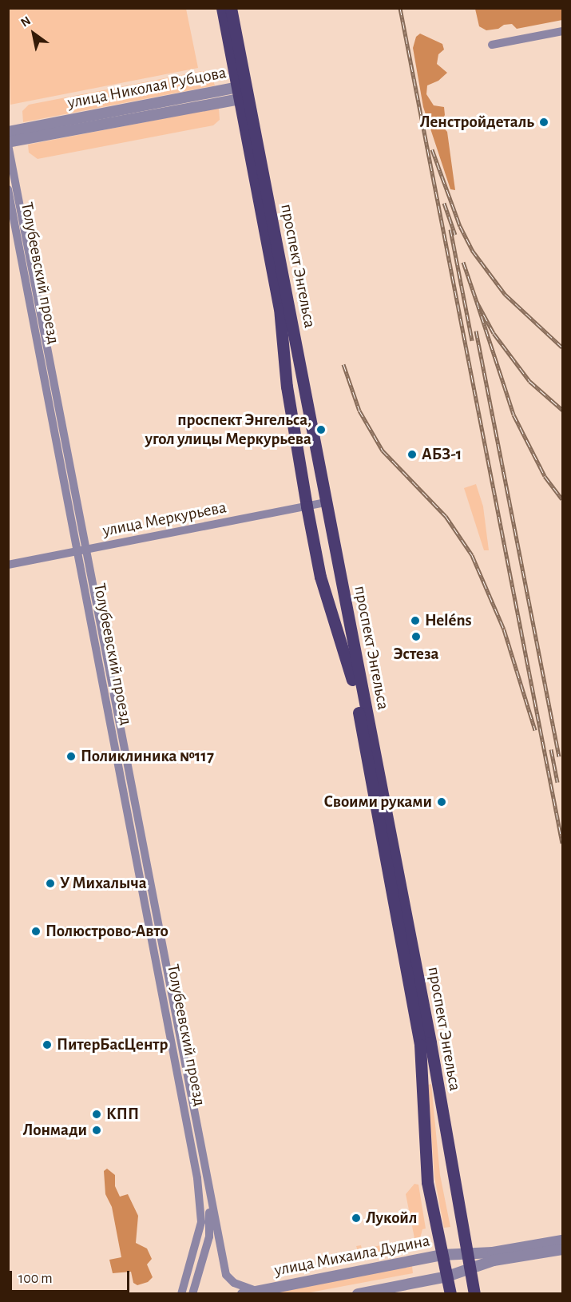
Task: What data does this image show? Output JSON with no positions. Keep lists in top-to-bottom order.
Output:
{
  "streets": {
    "main road": ["проспект Энгельса"],
    "street": [
      "улица Николая Рубцова",
      "Толубеевский проезд",
      "улица Меркурьева",
      "улица Михаила Дудина"
    ]
  },
  "crossings": [
    ["улица Николая Рубцова", "проспект Энгельса"],
    ["улица Николая Рубцова", "Толубеевский проезд"],
    ["проспект Энгельса", "улица Меркурьева"],
    ["проспект Энгельса", "улица Михаила Дудина"],
    ["Толубеевский проезд", "улица Меркурьева"],
    ["Толубеевский проезд", "улица Михаила Дудина"]
  ],
  "places": [
    "Ленстройдеталь",
    "проспект Энгельса, угол улицы Меркурьева",
    "АБЗ-1",
    "Heléns",
    "Эстеза",
    "Поликлиника №117",
    "Своими руками",
    "У Михалыча",
    "Полюстрово-Авто",
    "ПитерБасЦентр",
    "КПП",
    "Лонмади",
    "Лукойл"
  ],
  "scale_bar": "100 m",
  "north": "top left"
}
